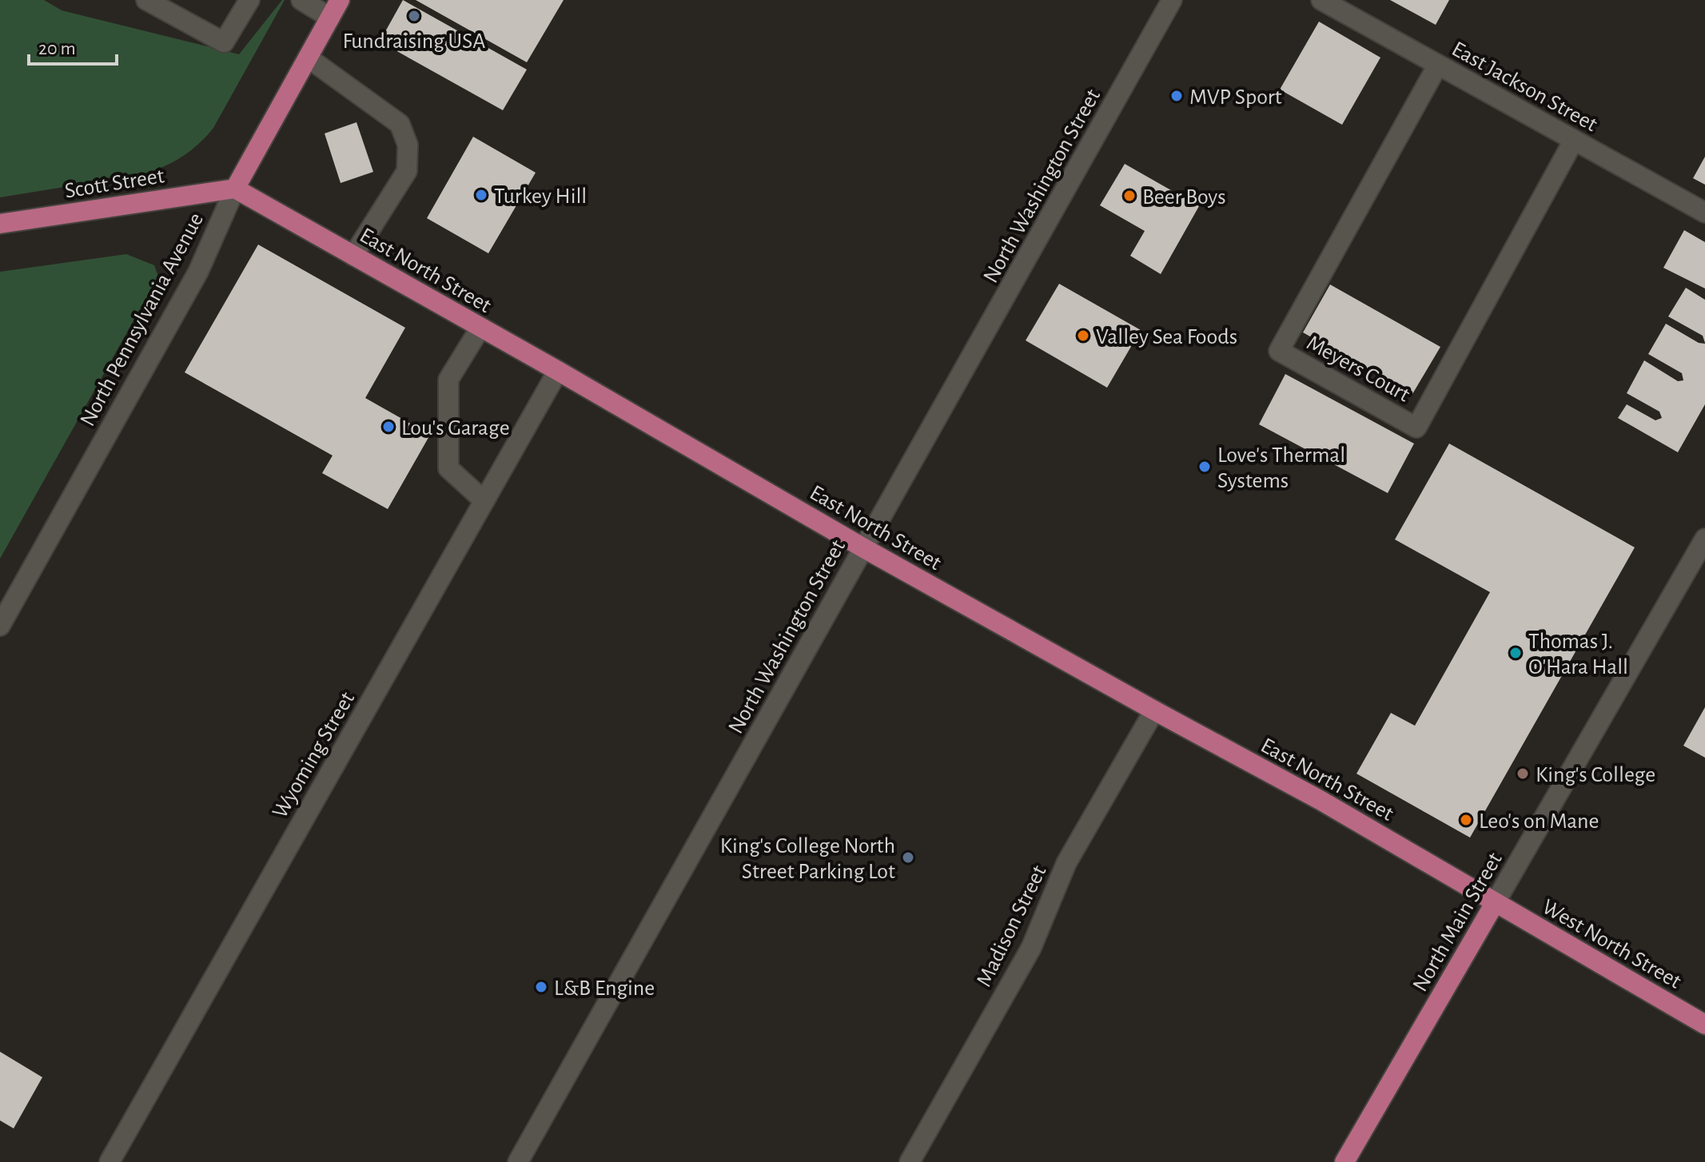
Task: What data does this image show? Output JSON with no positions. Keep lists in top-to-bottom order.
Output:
{
  "streets": {
    "main road": [
      "Scott Street",
      "East North Street",
      "North Pennsylvania Avenue",
      "North Main Street",
      "West North Street"
    ],
    "street": [
      "East Jackson Street",
      "North Washington Street",
      "Meyers Court",
      "Wyoming Street",
      "Madison Street"
    ]
  },
  "crossings": [
    ["East Jackson Street", "Meyers Court"],
    ["Scott Street", "East North Street"],
    ["Scott Street", "North Pennsylvania Avenue"],
    ["North Washington Street", "East North Street"],
    ["East North Street", "North Pennsylvania Avenue"],
    ["East North Street", "Wyoming Street"],
    ["East North Street", "North Main Street"],
    ["East North Street", "Madison Street"],
    ["East North Street", "West North Street"],
    ["North Main Street", "West North Street"]
  ],
  "places": [
    "Fundraising USA",
    "MVP Sport",
    "Turkey Hill",
    "Beer Boys",
    "Valley Sea Foods",
    "Lou's Garage",
    "Love's Thermal Systems",
    "Thomas J. O'Hara Hall",
    "King's College",
    "Leo's on Mane",
    "King's College North Street Parking Lot",
    "L&B Engine"
  ],
  "scale_bar": "20 m"
}
